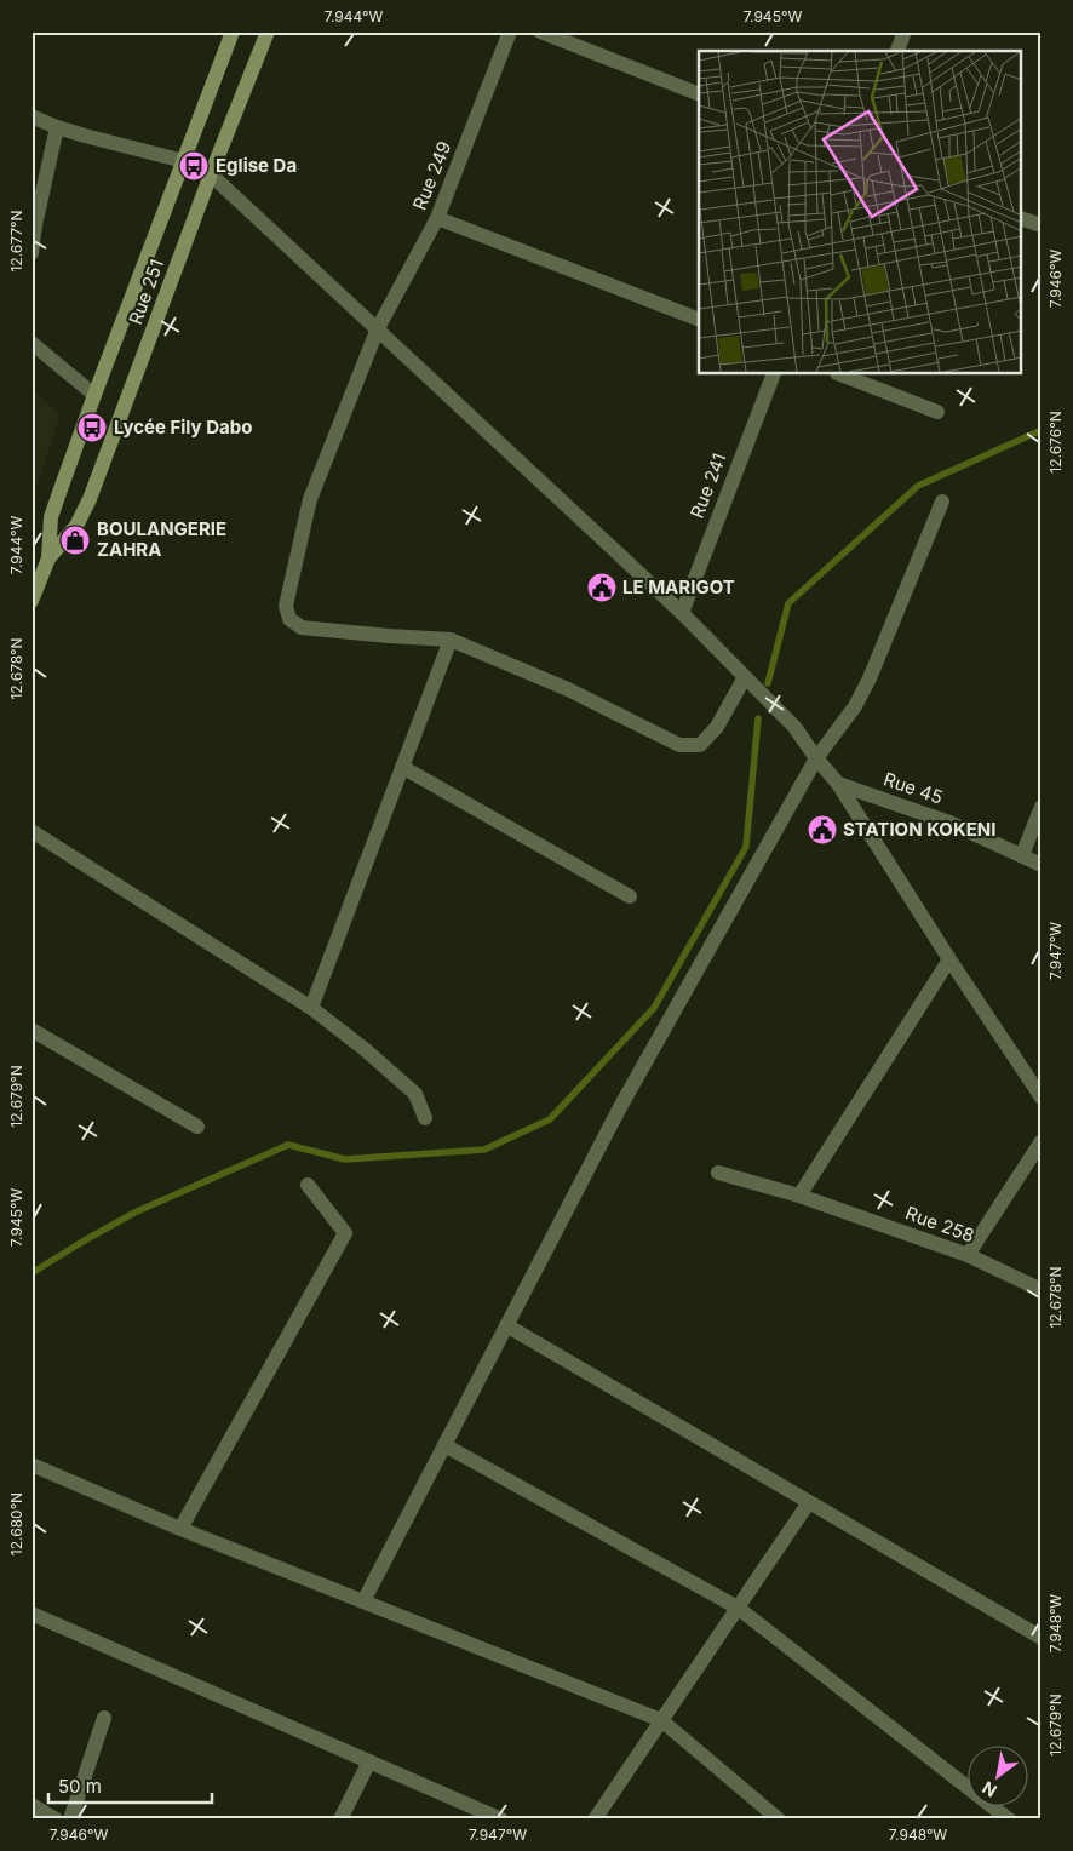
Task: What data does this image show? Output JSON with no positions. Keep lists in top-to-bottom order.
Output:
{
  "streets": {
    "main road": ["Rue 251"],
    "street": [
      "Rue 249",
      "Rue 241",
      "Rue 45",
      "Rue 258"
    ]
  },
  "places": {
    "bus stop": ["Eglise Da", "Lycée Fily Dabo"],
    "shop": ["BOULANGERIE ZAHRA"],
    "public building": ["LE MARIGOT", "STATION KOKENI"]
  },
  "scale_bar": "50 m",
  "north": "bottom left",
  "coordinates": [
    "7.944°W",
    "7.945°W",
    "12.677°N",
    "7.946°W",
    "12.676°N",
    "12.678°N",
    "7.947°W",
    "12.679°N",
    "12.680°N",
    "7.948°W"
  ]
}
